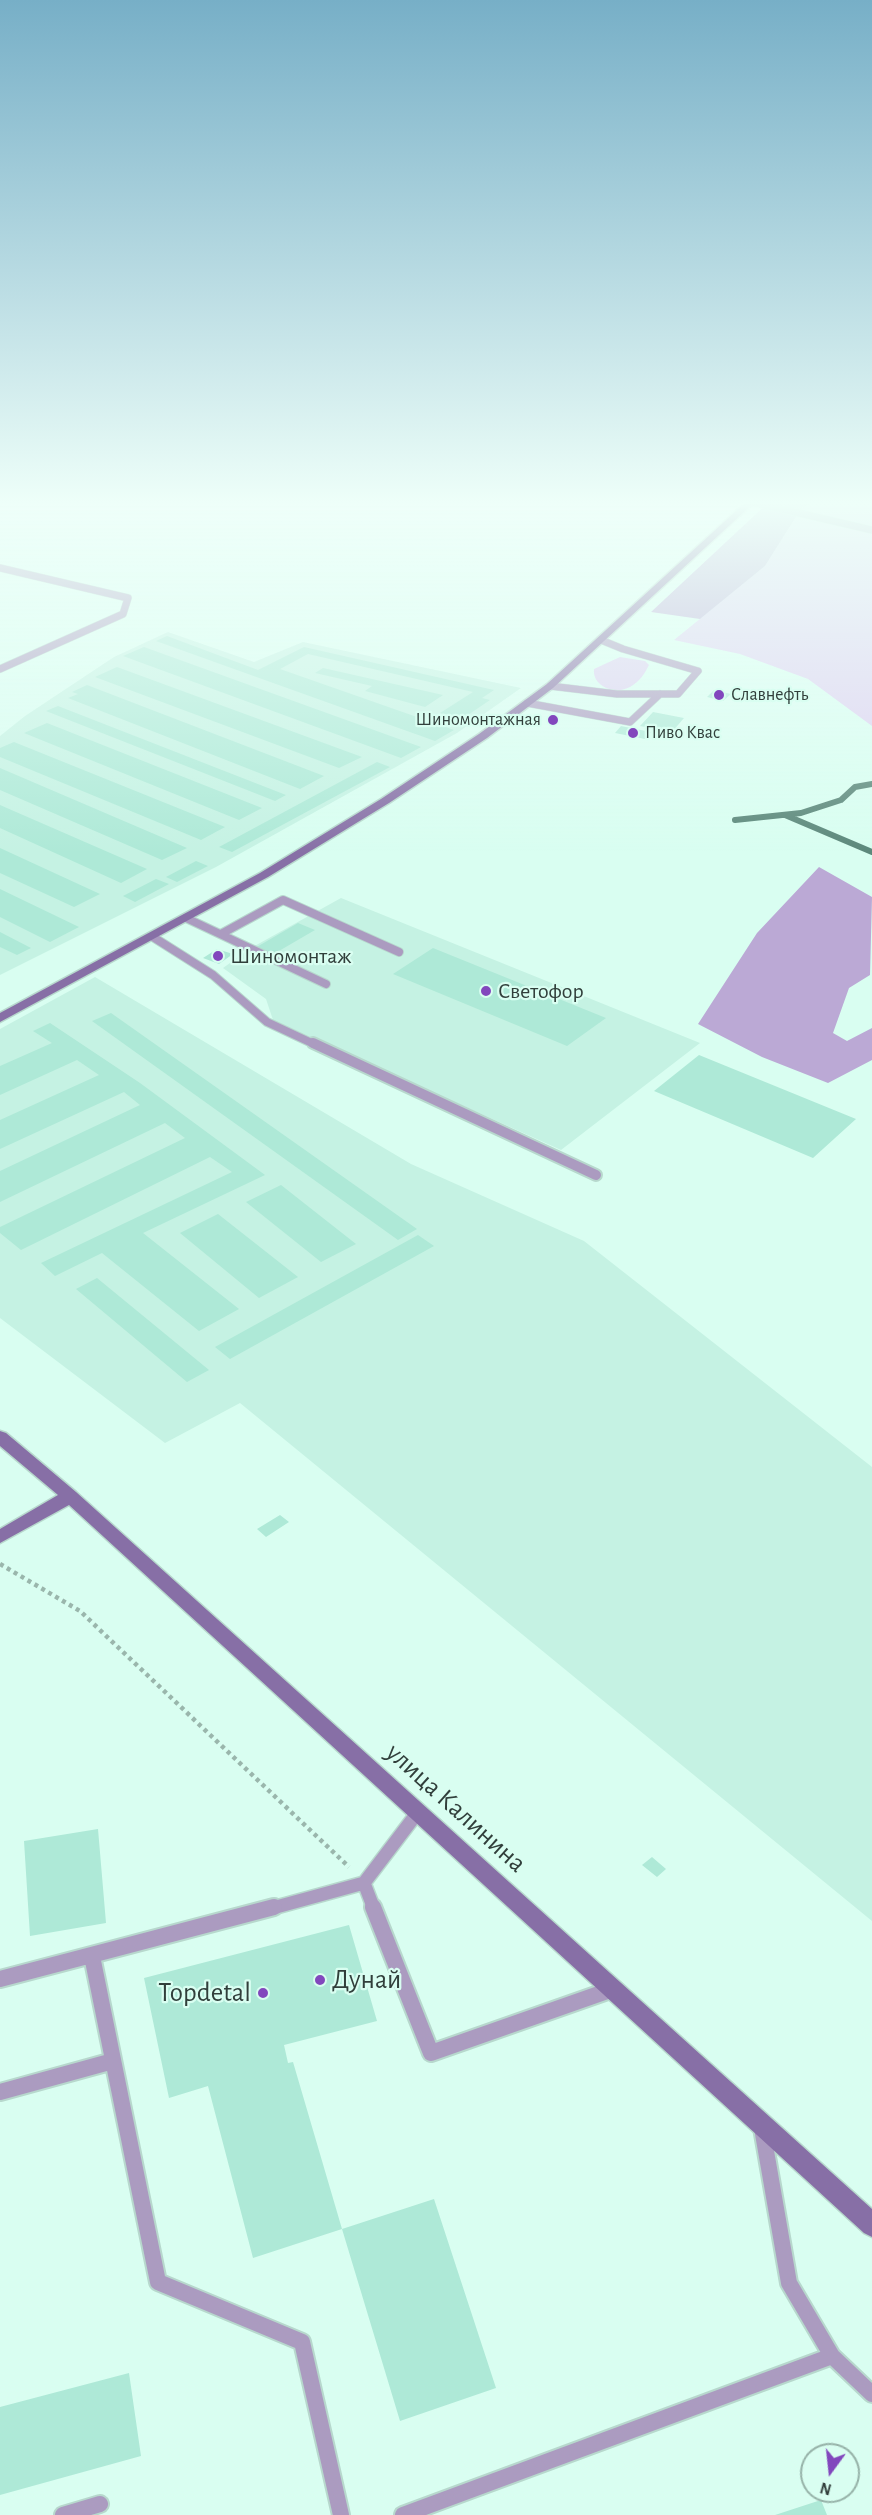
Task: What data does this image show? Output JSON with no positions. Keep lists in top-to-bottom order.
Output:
{
  "streets": {
    "main road": ["улица Калинина"]
  },
  "places": [
    "Славнефть",
    "Шиномонтажная",
    "Пиво Квас",
    "Шиномонтаж",
    "Светофор",
    "Дунай",
    "Topdetal"
  ],
  "north": "bottom"
}
